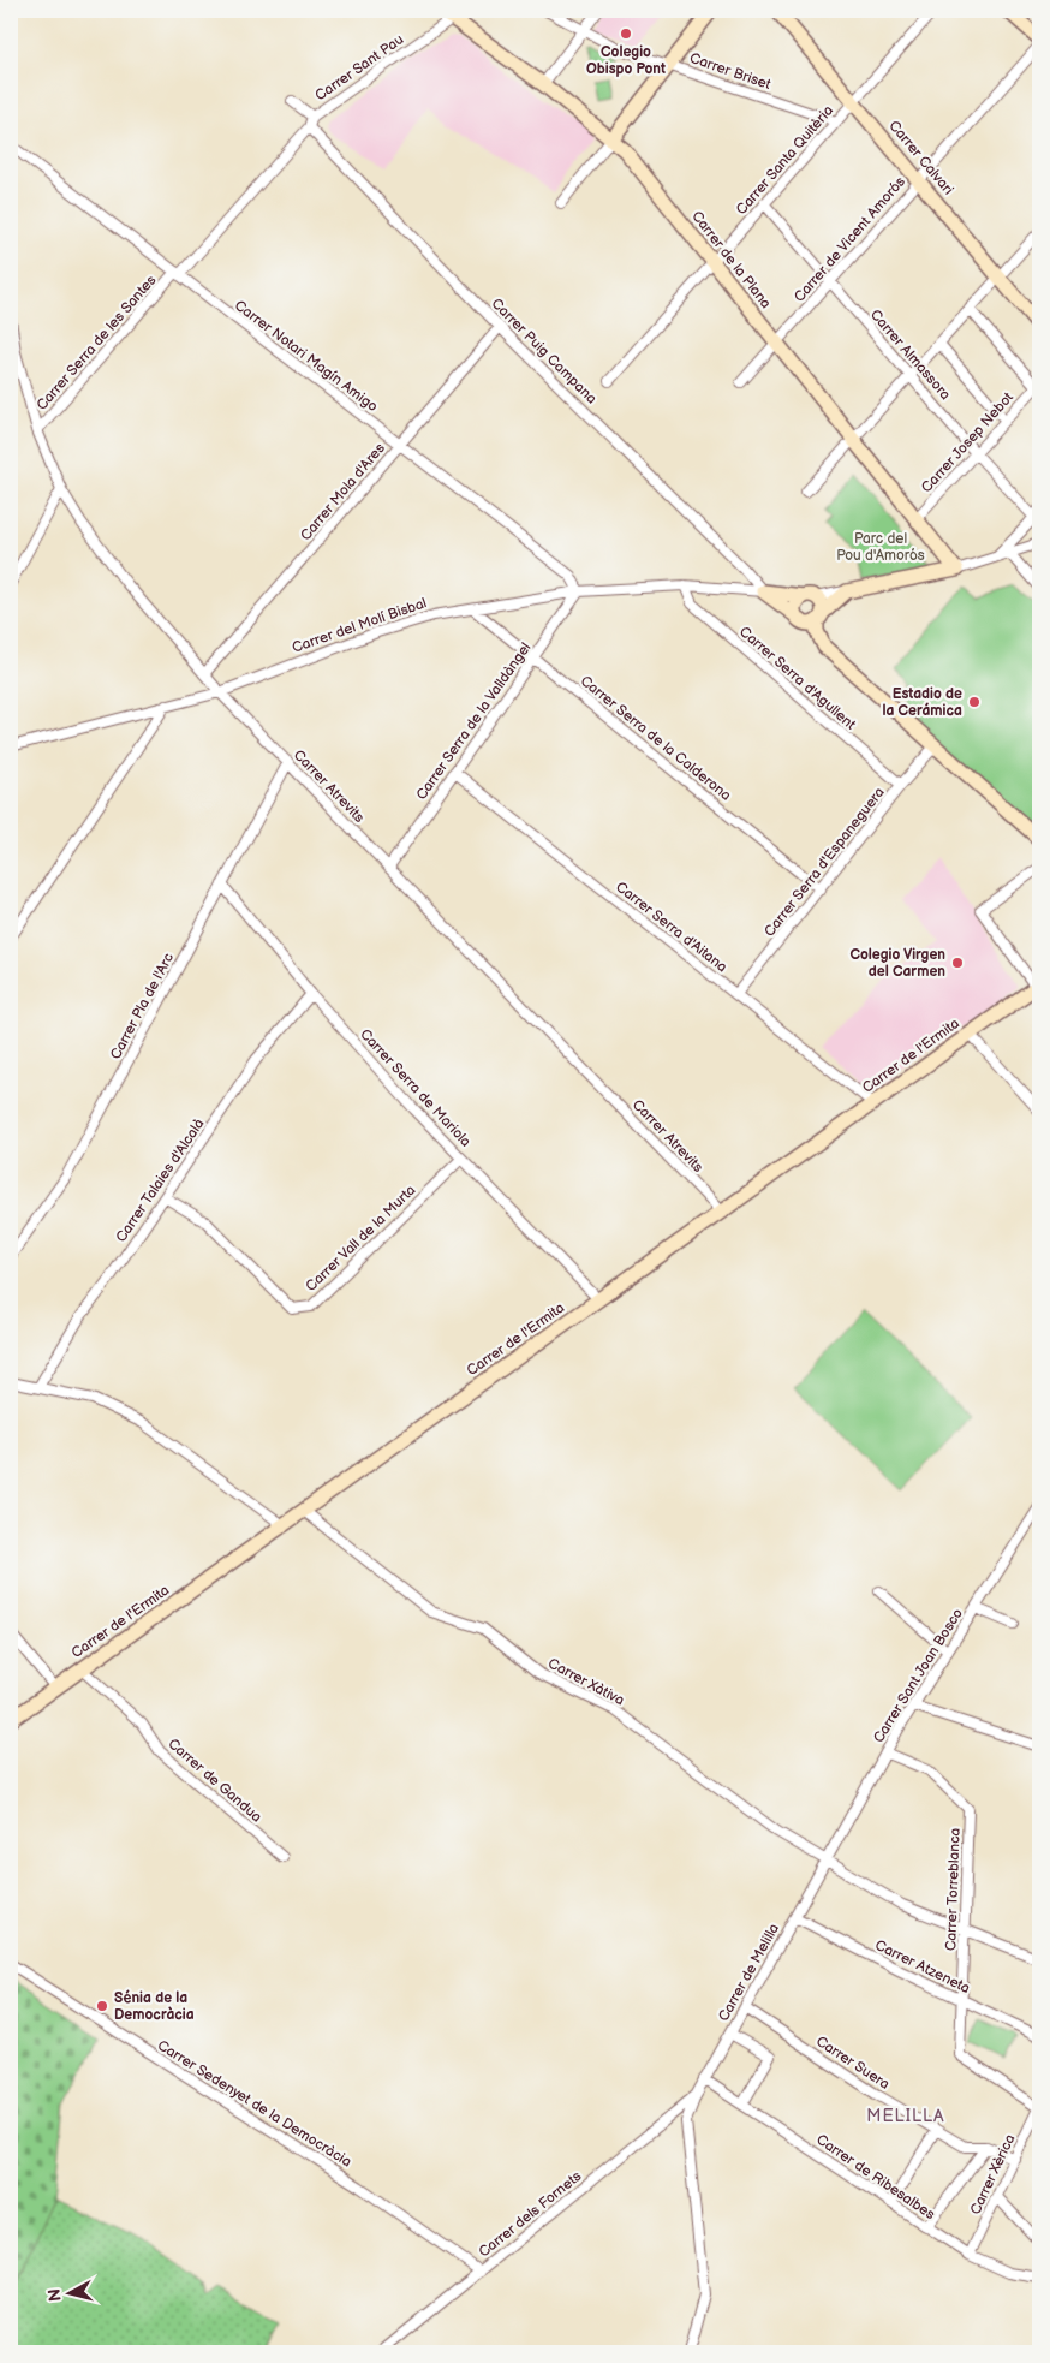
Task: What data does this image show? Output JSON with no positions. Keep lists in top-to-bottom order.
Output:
{
  "streets": {
    "street": [
      "Carrer Sant Pau",
      "Carrer Briset",
      "Carrer Calvari",
      "Carrer Santa Quitèria",
      "Carrer de Vicent Amorós",
      "Carrer de la Plana",
      "Carrer Serra de les Santes",
      "Carrer Puig Campana",
      "Carrer Almassora",
      "Carrer Notari Magín Amigo",
      "Carrer Josep Nebot",
      "Carrer Mola d'Ares",
      "Carrer del Molí Bisbal",
      "Carrer Serra d'Agullent",
      "Carrer Serra de la Valldàngel",
      "Carrer Serra de la Calderona",
      "Carrer Atrevits",
      "Carrer Serra d'Espaneguera",
      "Carrer Serra d'Aitana",
      "Carrer Pla de l'Arc",
      "Carrer de l'Ermita",
      "Carrer Serra de Mariola",
      "Carrer Talaies d'Alcalà",
      "Carrer Vall de la Murta",
      "Carrer Sant Joan Bosco",
      "Carrer Xàtiva",
      "Carrer de Gandua",
      "Carrer Torreblanca",
      "Carrer Atzeneta",
      "Carrer de Melilla",
      "Carrer Suera",
      "Carrer Sedenyet de la Democràcia",
      "Carrer Xèrica",
      "Carrer de Ribesalbes",
      "Carrer dels Fornets"
    ]
  },
  "crossings": [
    ["Carrer Sant Pau", "Carrer de la Plana"],
    ["Carrer Sant Pau", "Carrer Serra de les Santes"],
    ["Carrer Sant Pau", "Carrer Puig Campana"],
    ["Carrer Briset", "Carrer Santa Quitèria"],
    ["Carrer Calvari", "Carrer Santa Quitèria"],
    ["Carrer Calvari", "Carrer de Vicent Amorós"],
    ["Carrer Santa Quitèria", "Carrer de la Plana"],
    ["Carrer Santa Quitèria", "Carrer Almassora"],
    ["Carrer de Vicent Amorós", "Carrer de la Plana"],
    ["Carrer de Vicent Amorós", "Carrer Almassora"],
    ["Carrer de la Plana", "Carrer Josep Nebot"],
    ["Carrer de la Plana", "Carrer del Molí Bisbal"],
    ["Carrer Serra de les Santes", "Carrer Puig Campana"],
    ["Carrer Serra de les Santes", "Carrer Notari Magín Amigo"],
    ["Carrer Serra de les Santes", "Carrer Atrevits"],
    ["Carrer Puig Campana", "Carrer Mola d'Ares"],
    ["Carrer Puig Campana", "Carrer del Molí Bisbal"],
    ["Carrer Almassora", "Carrer Josep Nebot"],
    ["Carrer Notari Magín Amigo", "Carrer Mola d'Ares"],
    ["Carrer Notari Magín Amigo", "Carrer del Molí Bisbal"],
    ["Carrer Notari Magín Amigo", "Carrer Serra de la Valldàngel"],
    ["Carrer Mola d'Ares", "Carrer Atrevits"],
    ["Carrer del Molí Bisbal", "Carrer Serra d'Agullent"],
    ["Carrer del Molí Bisbal", "Carrer Serra de la Valldàngel"],
    ["Carrer del Molí Bisbal", "Carrer Serra de la Calderona"],
    ["Carrer del Molí Bisbal", "Carrer Atrevits"],
    ["Carrer Serra d'Agullent", "Carrer Serra d'Espaneguera"],
    ["Carrer Serra de la Valldàngel", "Carrer Serra de la Calderona"],
    ["Carrer Serra de la Valldàngel", "Carrer Atrevits"],
    ["Carrer Serra de la Valldàngel", "Carrer Serra d'Aitana"],
    ["Carrer Serra de la Calderona", "Carrer Serra d'Espaneguera"],
    ["Carrer Atrevits", "Carrer Pla de l'Arc"],
    ["Carrer Atrevits", "Carrer de l'Ermita"],
    ["Carrer Serra d'Espaneguera", "Carrer Serra d'Aitana"],
    ["Carrer Serra d'Aitana", "Carrer de l'Ermita"],
    ["Carrer Pla de l'Arc", "Carrer Serra de Mariola"],
    ["Carrer de l'Ermita", "Carrer Serra de Mariola"],
    ["Carrer de l'Ermita", "Carrer Xàtiva"],
    ["Carrer de l'Ermita", "Carrer de Gandua"],
    ["Carrer Serra de Mariola", "Carrer Talaies d'Alcalà"],
    ["Carrer Serra de Mariola", "Carrer Vall de la Murta"],
    ["Carrer Talaies d'Alcalà", "Carrer Vall de la Murta"],
    ["Carrer Sant Joan Bosco", "Carrer Xàtiva"],
    ["Carrer Sant Joan Bosco", "Carrer Torreblanca"],
    ["Carrer Sant Joan Bosco", "Carrer de Melilla"],
    ["Carrer Xàtiva", "Carrer Torreblanca"],
    ["Carrer Xàtiva", "Carrer de Melilla"],
    ["Carrer Torreblanca", "Carrer Atzeneta"],
    ["Carrer Torreblanca", "Carrer Xèrica"],
    ["Carrer Atzeneta", "Carrer de Melilla"],
    ["Carrer de Melilla", "Carrer Suera"],
    ["Carrer de Melilla", "Carrer de Ribesalbes"],
    ["Carrer de Melilla", "Carrer dels Fornets"],
    ["Carrer Suera", "Carrer Xèrica"],
    ["Carrer Sedenyet de la Democràcia", "Carrer dels Fornets"],
    ["Carrer Xèrica", "Carrer de Ribesalbes"]
  ],
  "districts": ["MELILLA"],
  "parks": ["Parc del Pou d'Amorós"],
  "places": [
    "Colegio Obispo Pont",
    "Estadio de la Cerámica",
    "Colegio Virgen del Carmen",
    "Sénia de la Democràcia"
  ],
  "north": "left"
}
